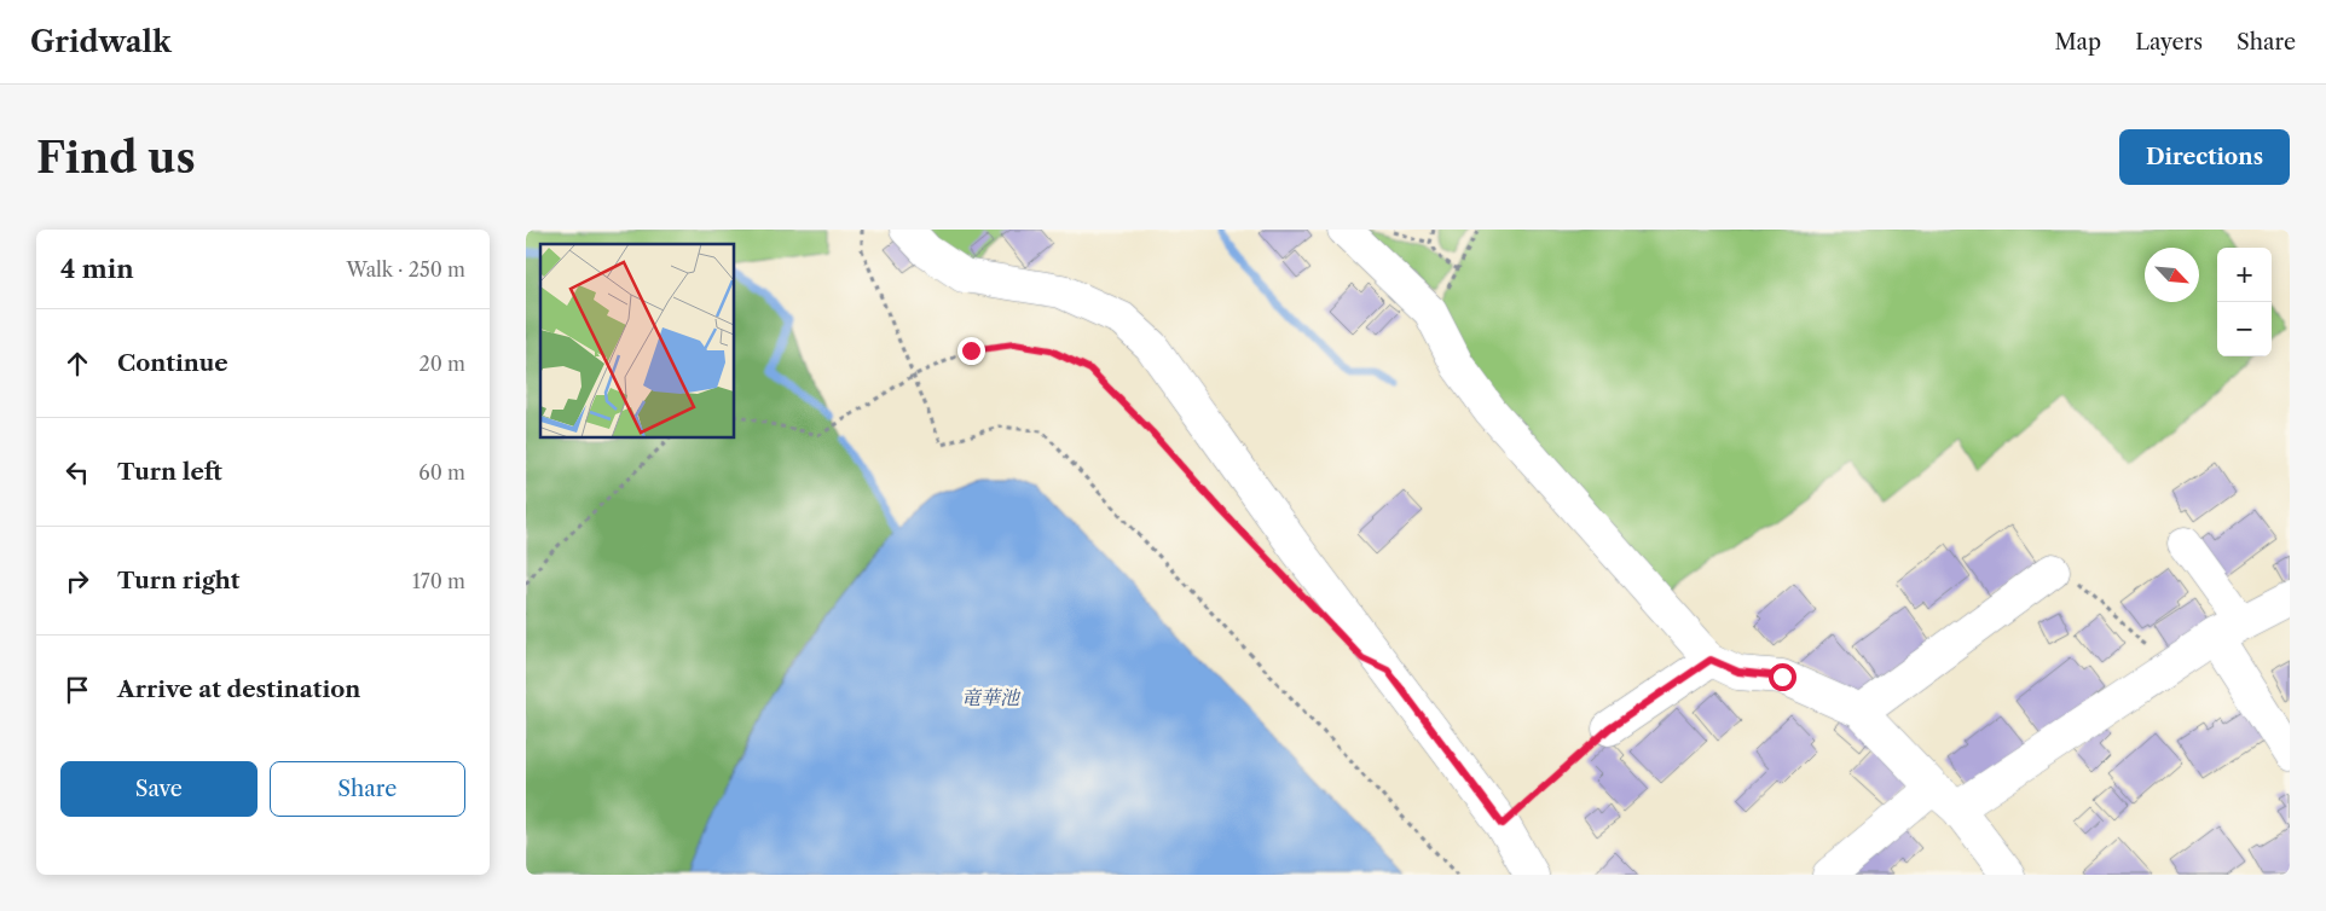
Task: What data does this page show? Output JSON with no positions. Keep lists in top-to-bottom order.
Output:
{
  "water": ["竜華池"],
  "north": "bottom right",
  "page": {
    "header": "Gridwalk",
    "nav": ["Map", "Layers", "Share"],
    "buttons": [
      "Directions",
      ["Save", "Share"]
    ],
    "title": "Find us",
    "heading": ["4 min", "Walk · 250 m"],
    "map_buttons": ["+", "−"],
    "list": [
      ["Continue", "20 m"],
      ["Turn left", "60 m"],
      ["Turn right", "170 m"],
      "Arrive at destination"
    ]
  }
}
